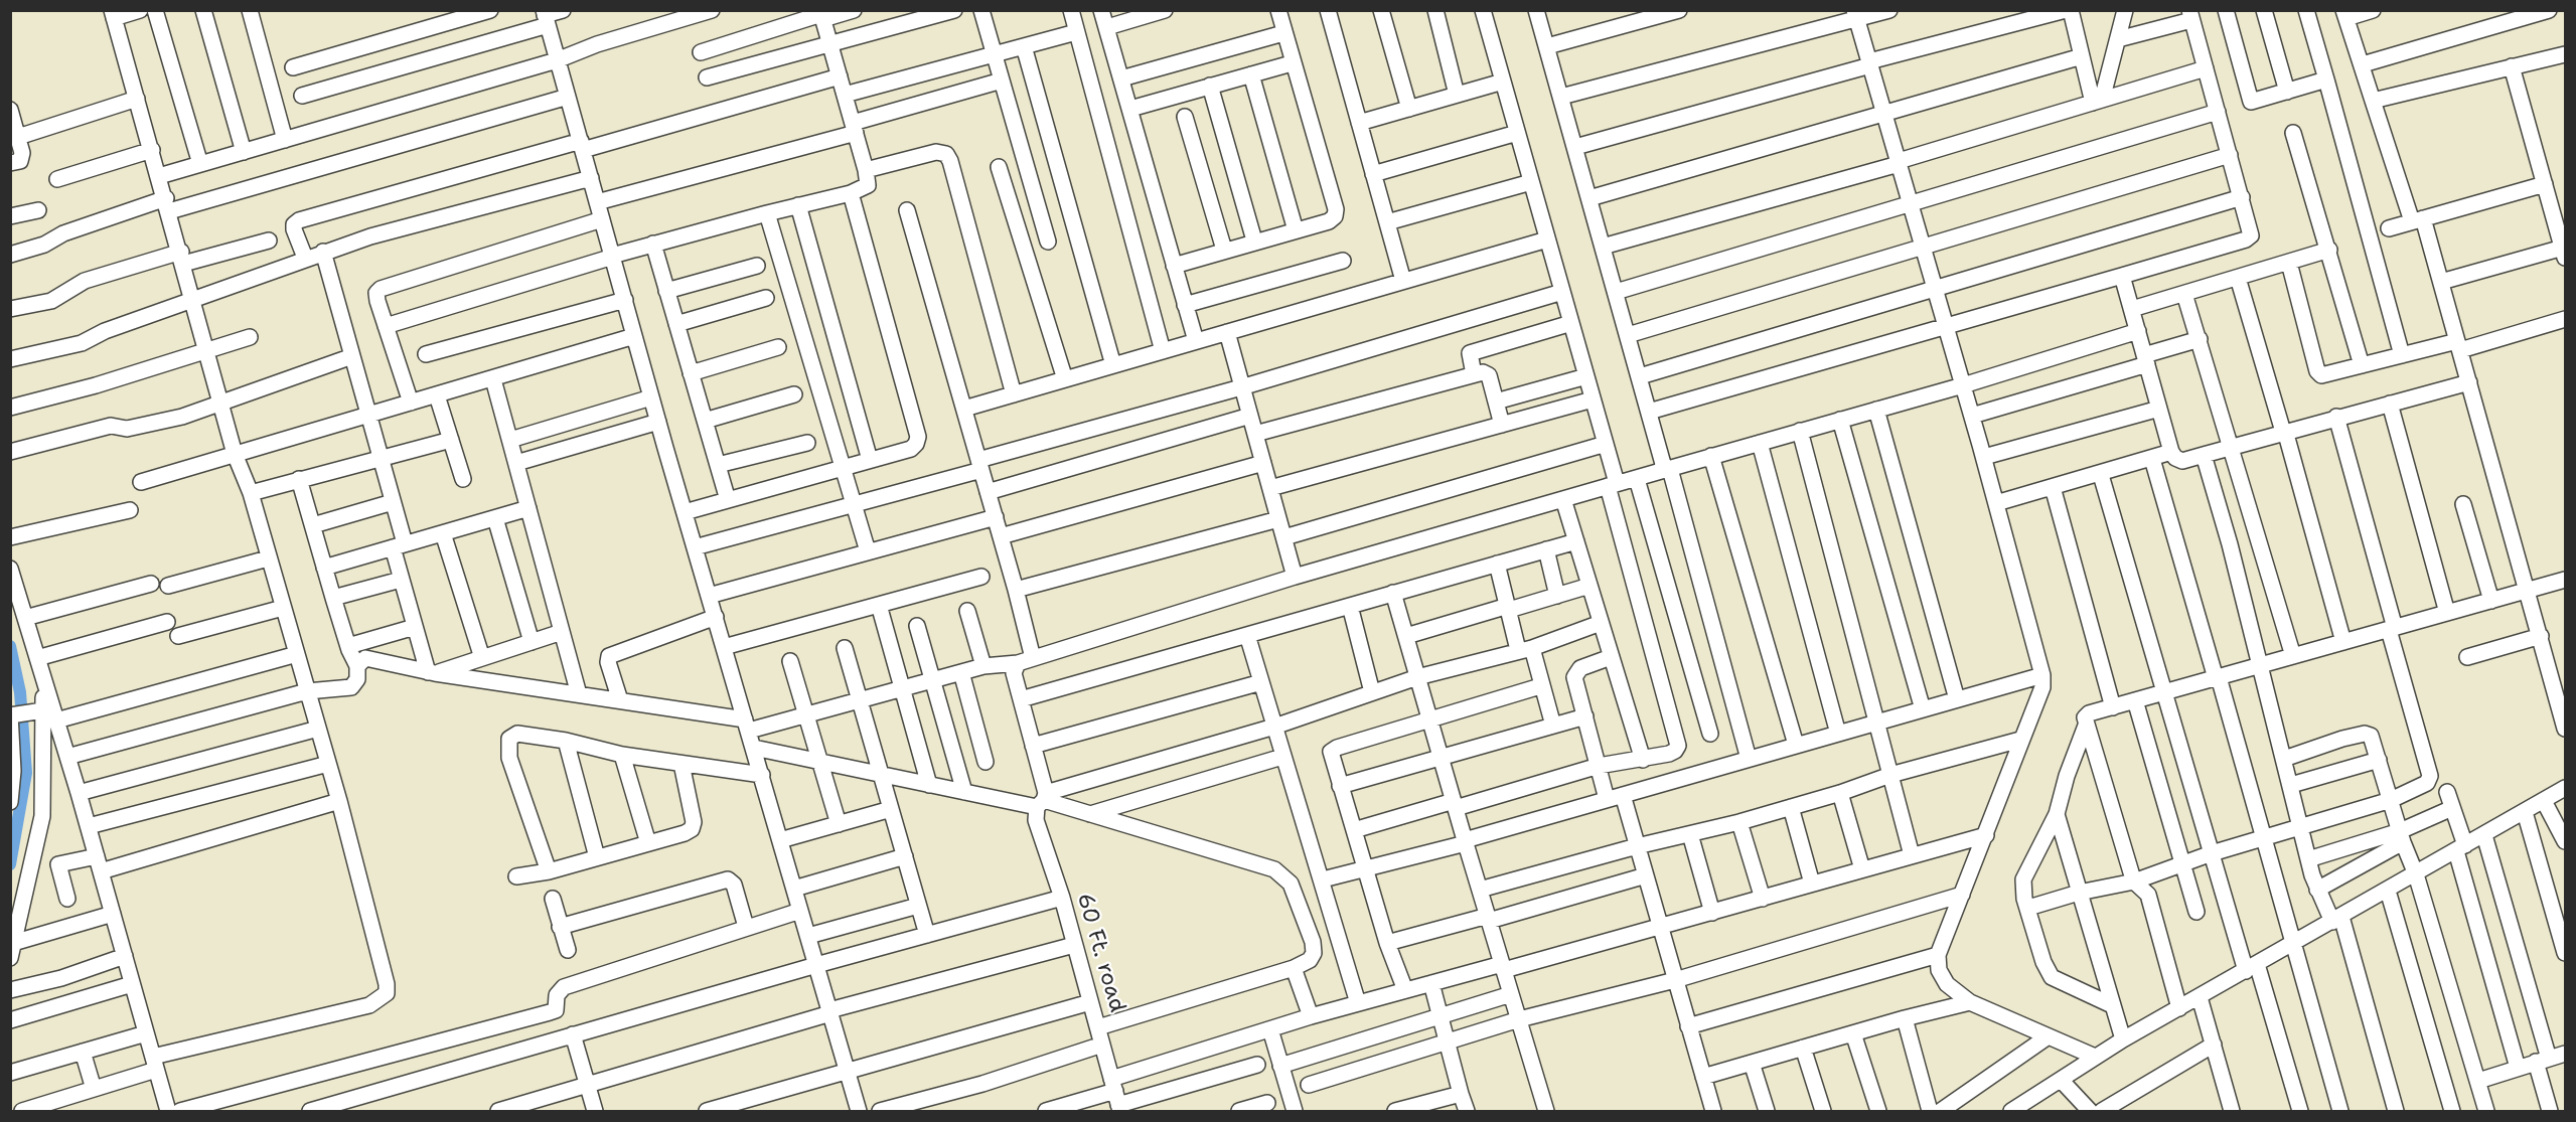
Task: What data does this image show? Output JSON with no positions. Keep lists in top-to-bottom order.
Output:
{
  "streets": {
    "street": ["60 Ft. road"]
  }
}
